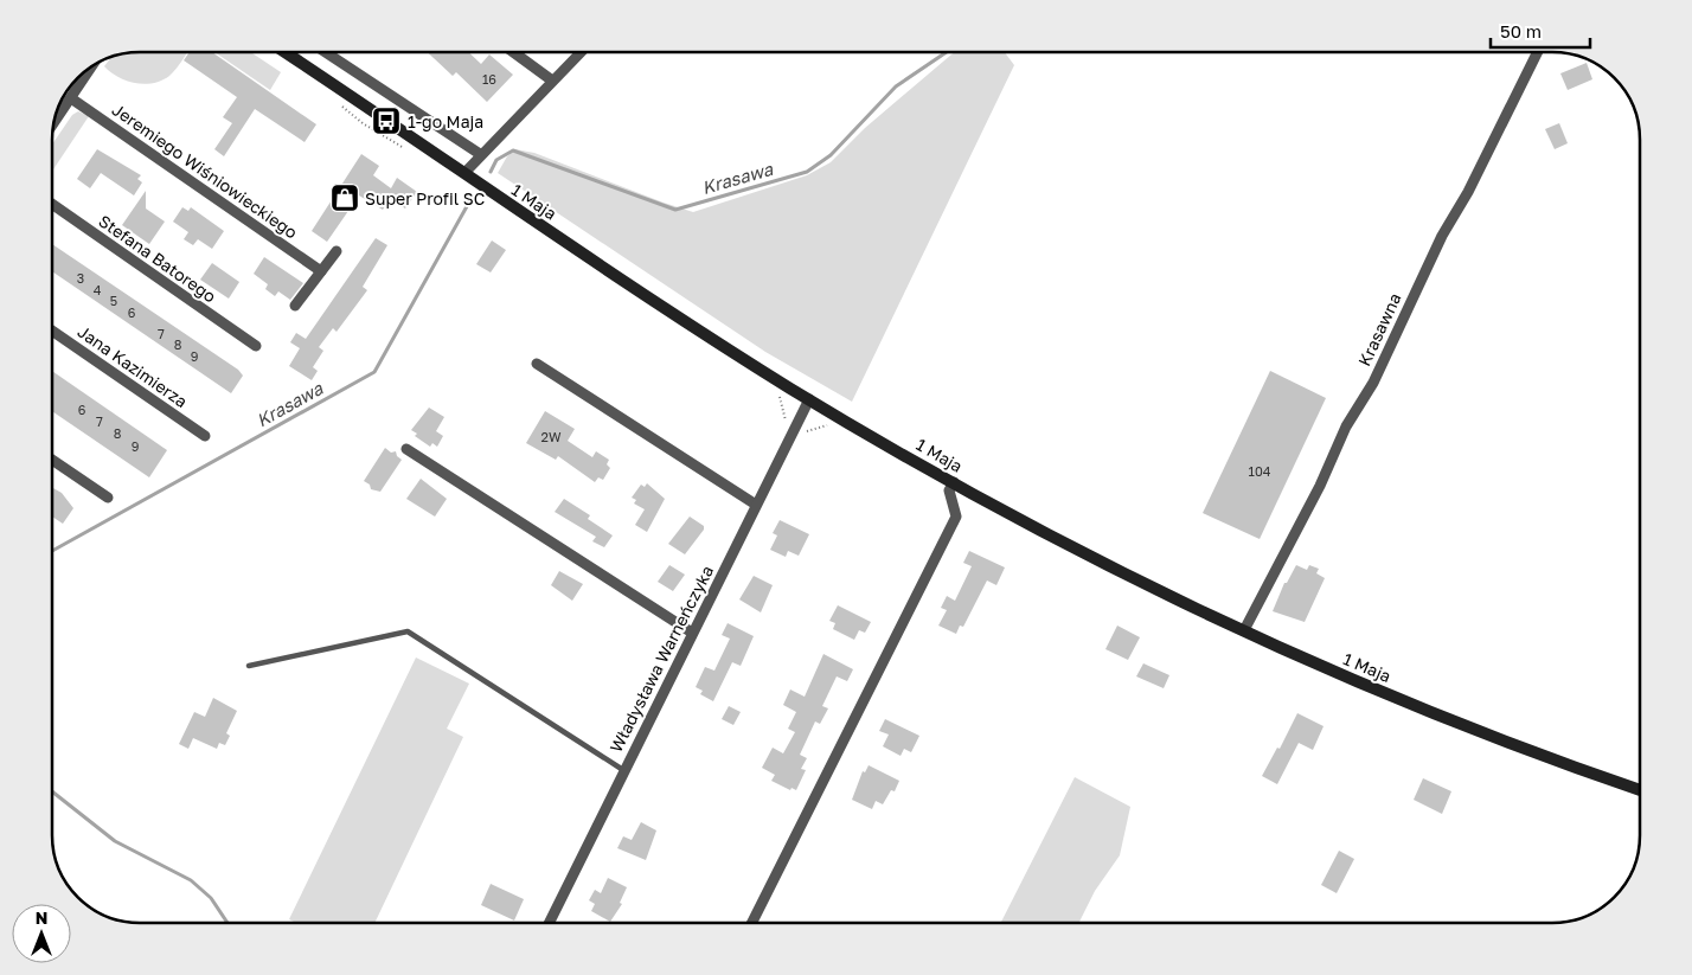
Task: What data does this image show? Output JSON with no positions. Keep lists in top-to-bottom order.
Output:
{
  "streets": {
    "main road": ["1 Maja"],
    "street": [
      "Jeremiego Wiśniowieckiego",
      "Stefana Batorego",
      "Krasawna",
      "Jana Kazimierza",
      "Władysława Warneńczyka"
    ]
  },
  "crossings": [
    ["1 Maja", "Krasawna"],
    ["1 Maja", "Władysława Warneńczyka"]
  ],
  "water": ["Krasawa"],
  "places": {
    "bus stop": ["1-go Maja"],
    "shop": ["Super Profil SC"]
  },
  "house_numbers": [
    "16",
    "3",
    "4",
    "5",
    "6",
    "7",
    "8",
    "9",
    "6",
    "7",
    "8",
    "2W",
    "9",
    "104"
  ],
  "scale_bar": "50 m",
  "north": "top"
}
